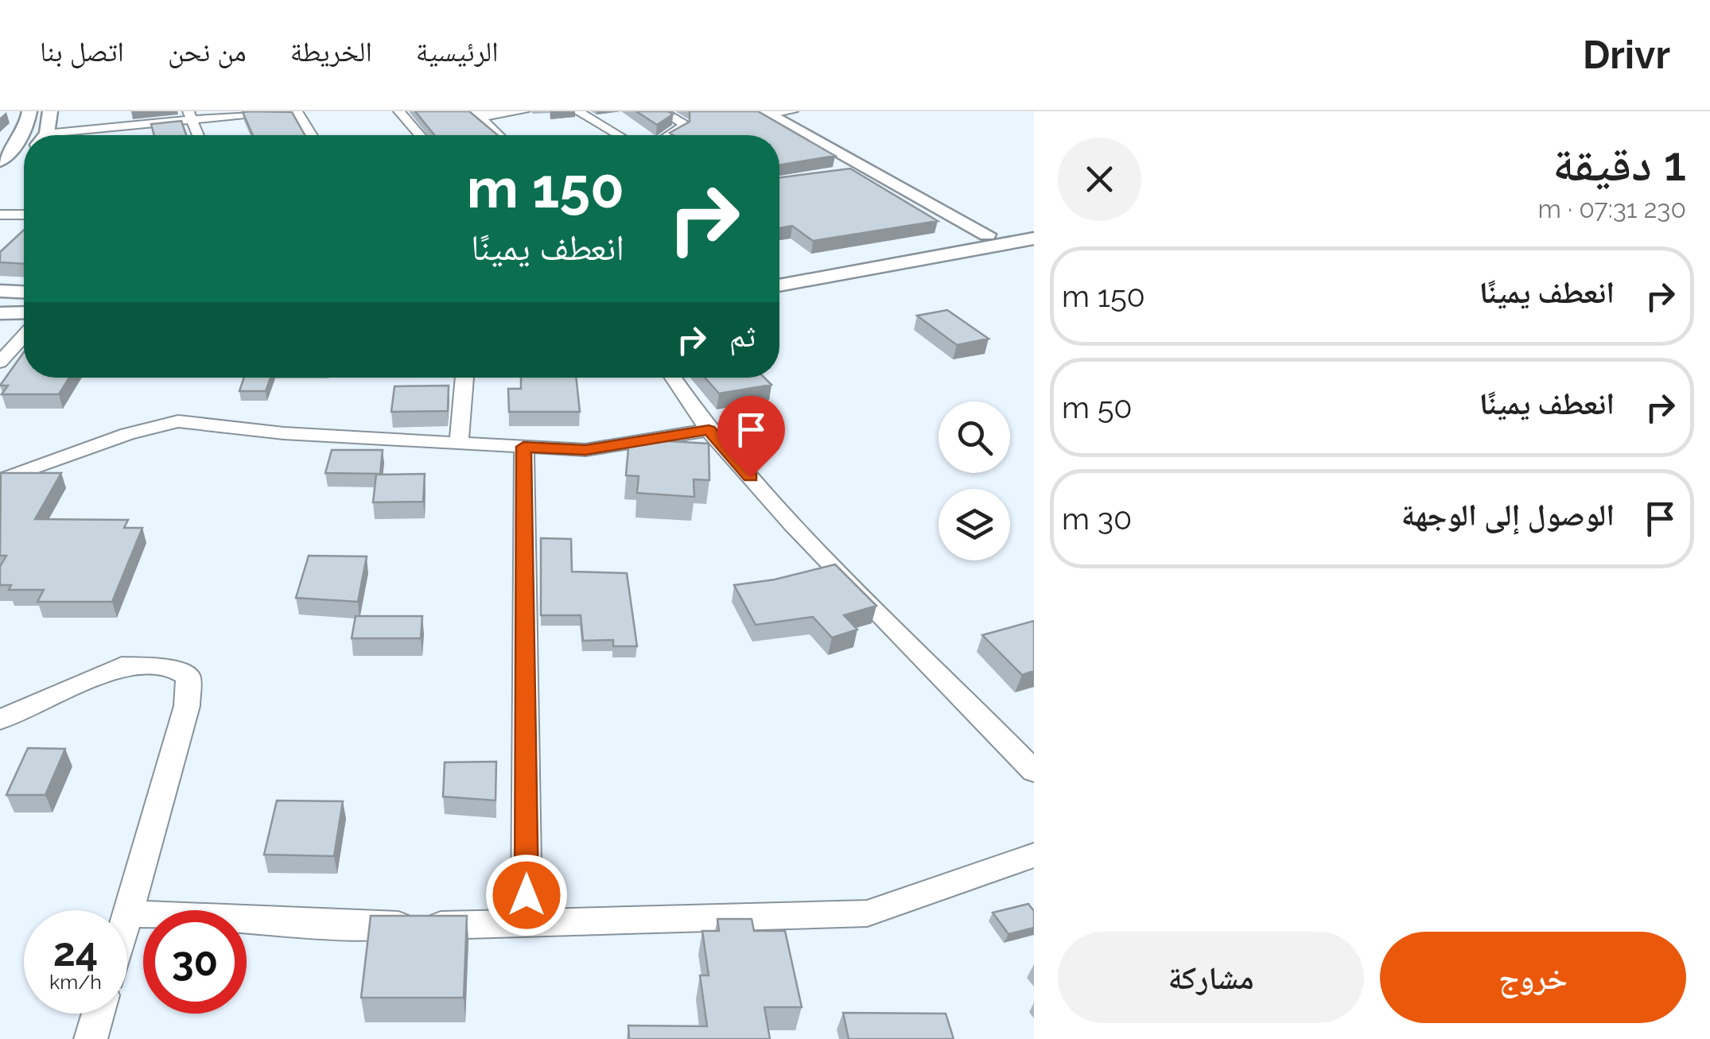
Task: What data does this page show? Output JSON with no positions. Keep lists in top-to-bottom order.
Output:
{
  "page": {
    "header": "Drivr",
    "nav": [
      "الرئيسية",
      "الخريطة",
      "من نحن",
      "اتصل بنا"
    ],
    "heading": ["1 دقيقة", "230 m · 07:31"],
    "turn": ["150 m", "انعطف يمينًا"],
    "list": [
      {
        "name": "انعطف يمينًا",
        "value": "150 m"
      },
      {
        "name": "انعطف يمينًا",
        "value": "50 m"
      },
      {
        "name": "الوصول إلى الوجهة",
        "value": "30 m"
      }
    ],
    "then": "ثم",
    "speed": "24 km/h",
    "limit": "30",
    "buttons": ["خروج", "مشاركة"]
  }
}
